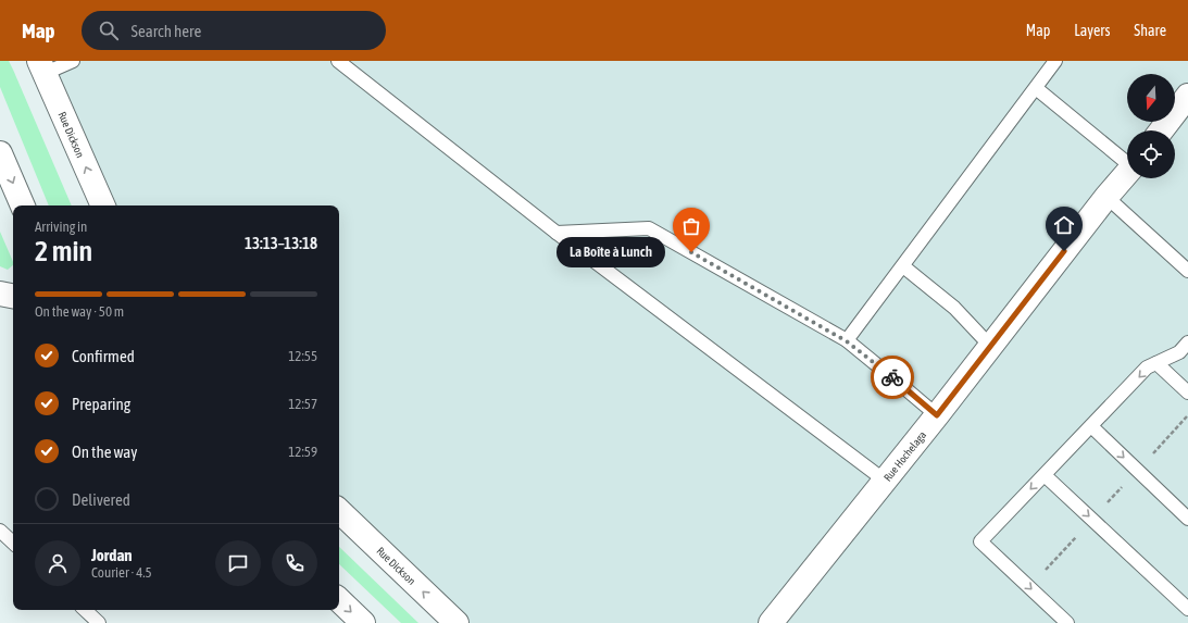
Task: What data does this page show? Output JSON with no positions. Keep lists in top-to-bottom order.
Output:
{
  "streets": {
    "main road": ["Rue Dickson", "Rue Hochelaga"]
  },
  "one_way": ["Rue Dickson"],
  "places": ["La Boîte à Lunch"],
  "north": "bottom",
  "page": {
    "header": "Map",
    "search": "Search here",
    "nav": ["Map", "Layers", "Share"],
    "heading": ["2 min", "Arriving in", "13:13–13:18"],
    "panel": ["Jordan", "Courier · 4.5"],
    "bubble": "La Boîte à Lunch",
    "bar": "On the way · 50 m",
    "list": [
      ["Confirmed", "12:55"],
      ["Preparing", "12:57"],
      ["On the way", "12:59"],
      "Delivered"
    ]
  }
}
